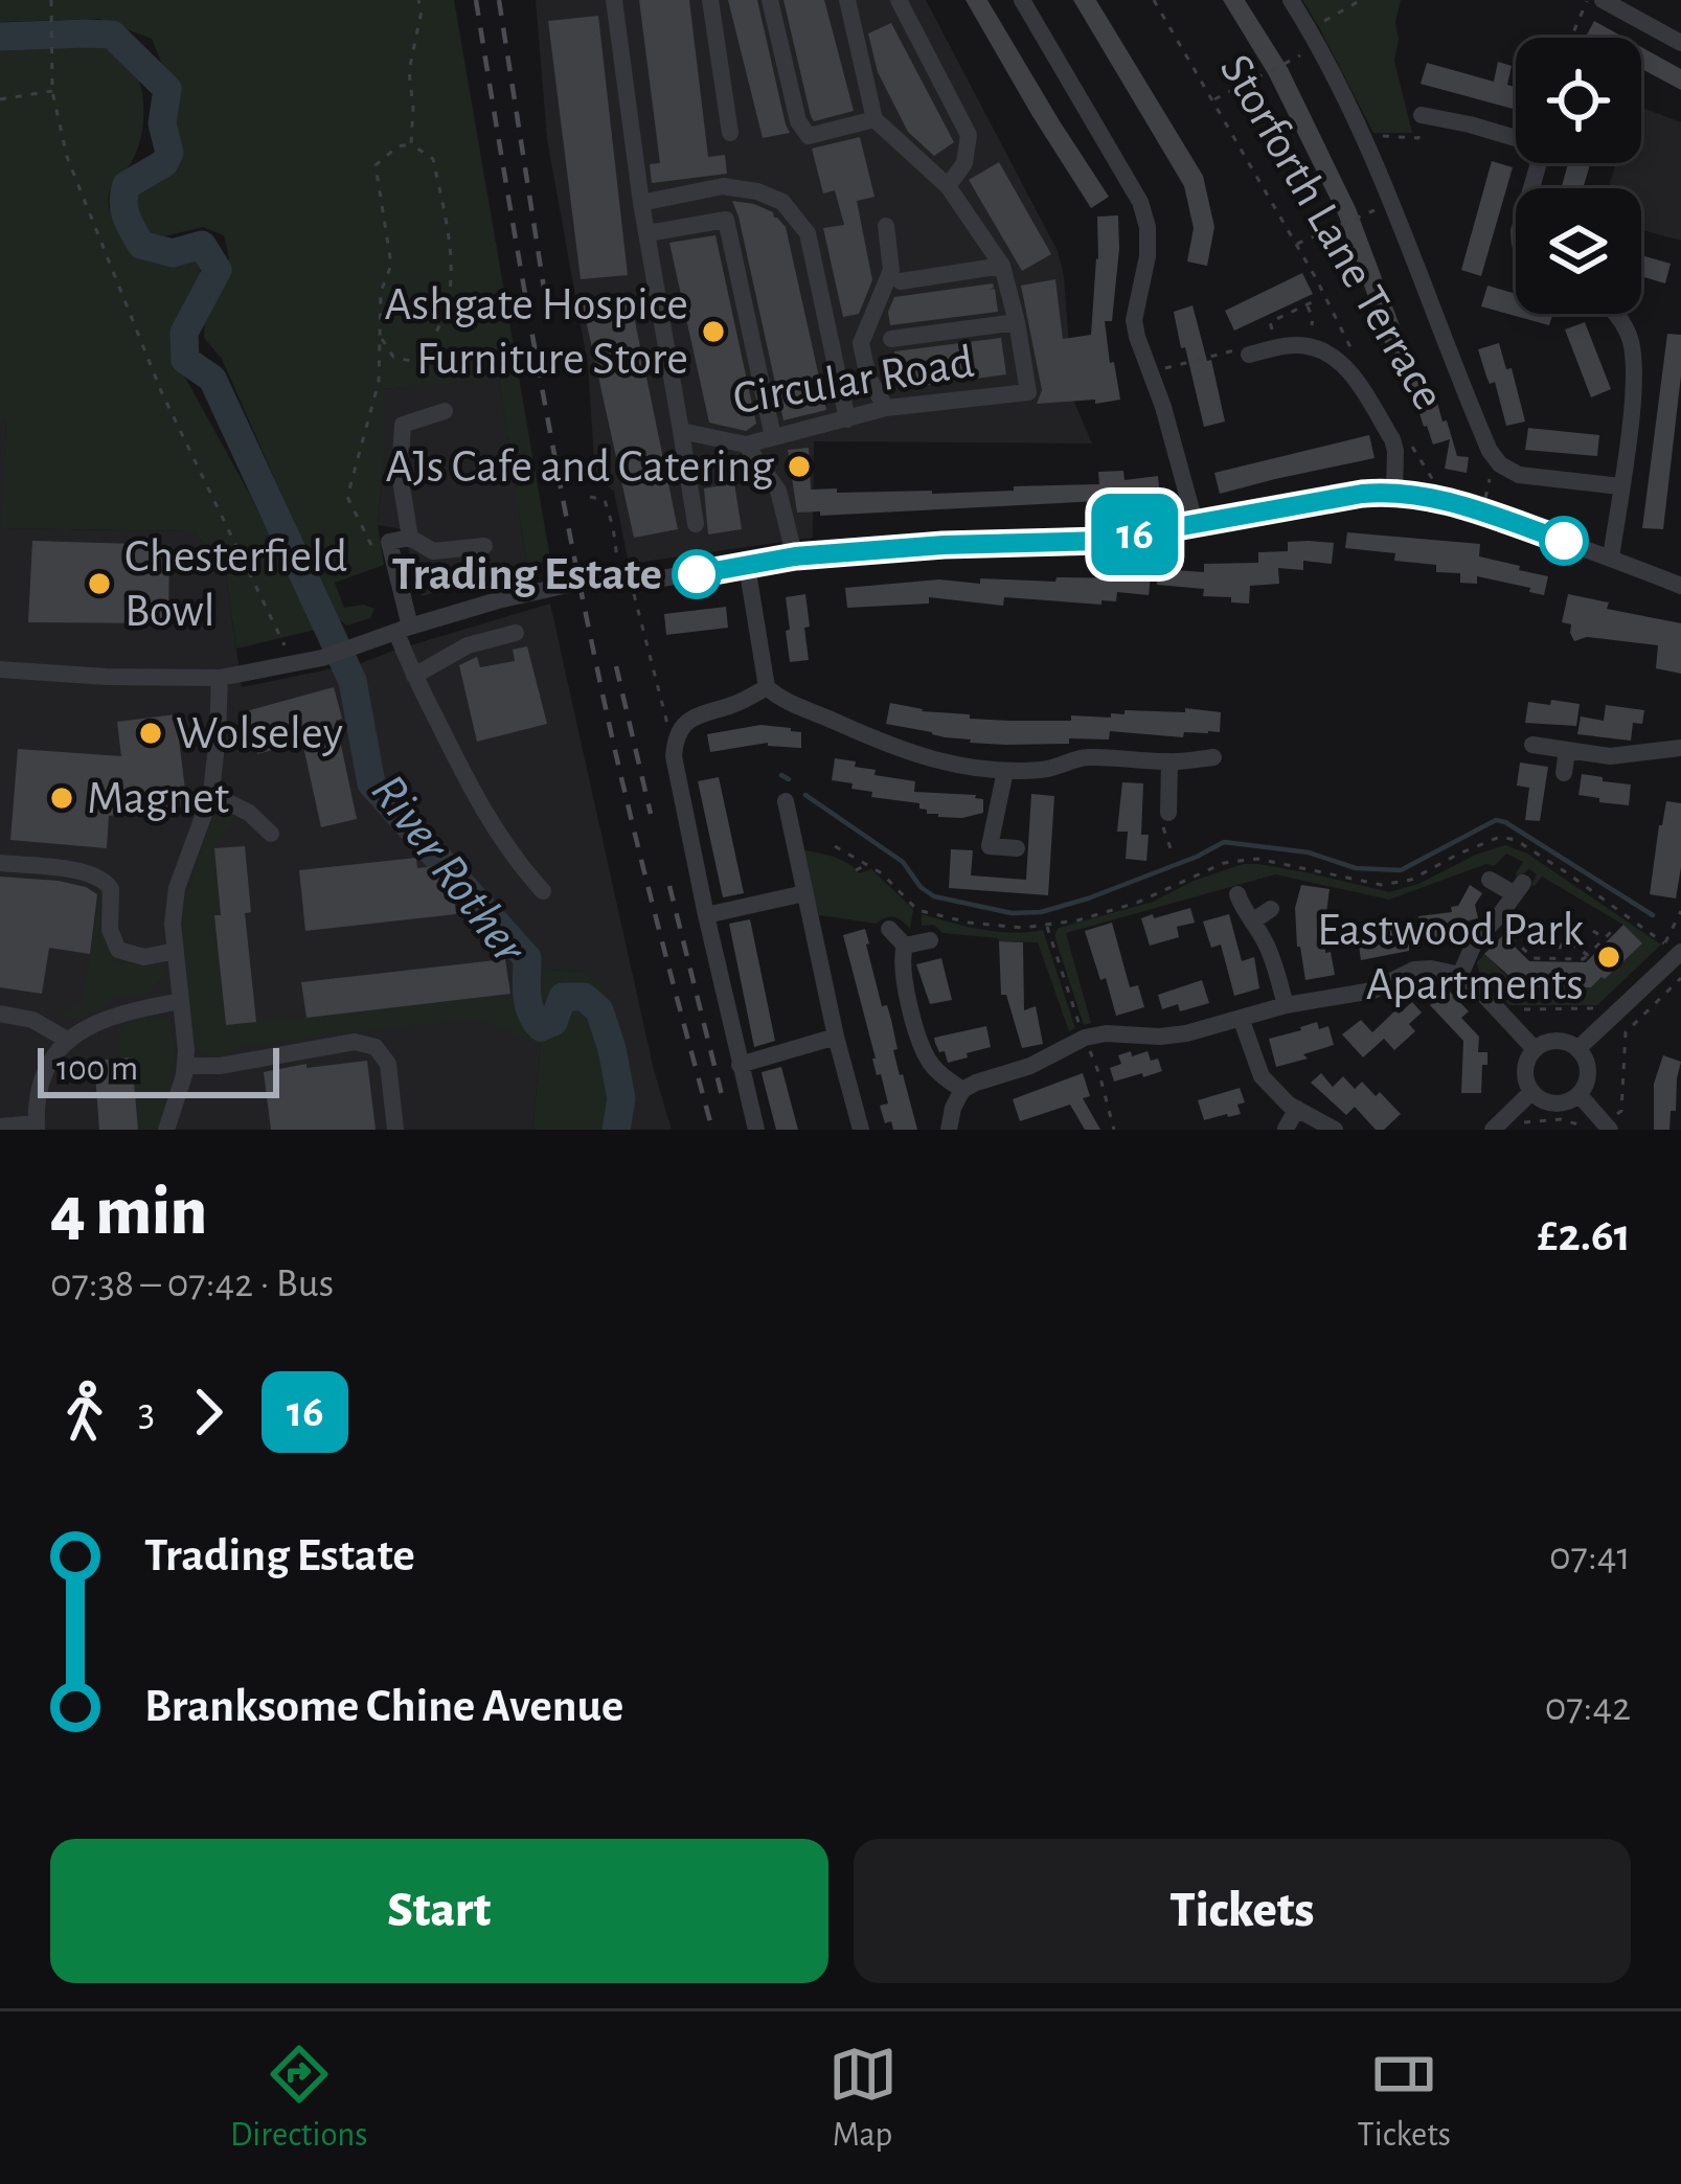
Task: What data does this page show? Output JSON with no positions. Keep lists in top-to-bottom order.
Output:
{
  "streets": {
    "street": ["Storforth Lane Terrace", "Circular Road"]
  },
  "water": ["River Rother"],
  "places": [
    "Ashgate Hospice Furniture Store",
    "AJs Cafe and Catering",
    "Trading Estate",
    "Chesterfield Bowl",
    "Wolseley",
    "Magnet",
    "Eastwood Park Apartments"
  ],
  "lines": ["bus line 16"],
  "scale_bar": "100 m",
  "page": {
    "on_map": "16",
    "scale": "100 m",
    "heading": ["4 min", "07:38 – 07:42 · Bus", "£2.61"],
    "legs": ["3", "16"],
    "list": [
      {
        "name": "Trading Estate",
        "value": "07:41"
      },
      {
        "name": "Branksome Chine Avenue",
        "value": "07:42"
      }
    ],
    "buttons": ["Start", "Tickets"],
    "tabs": ["Directions", "Map", "Tickets"]
  }
}
